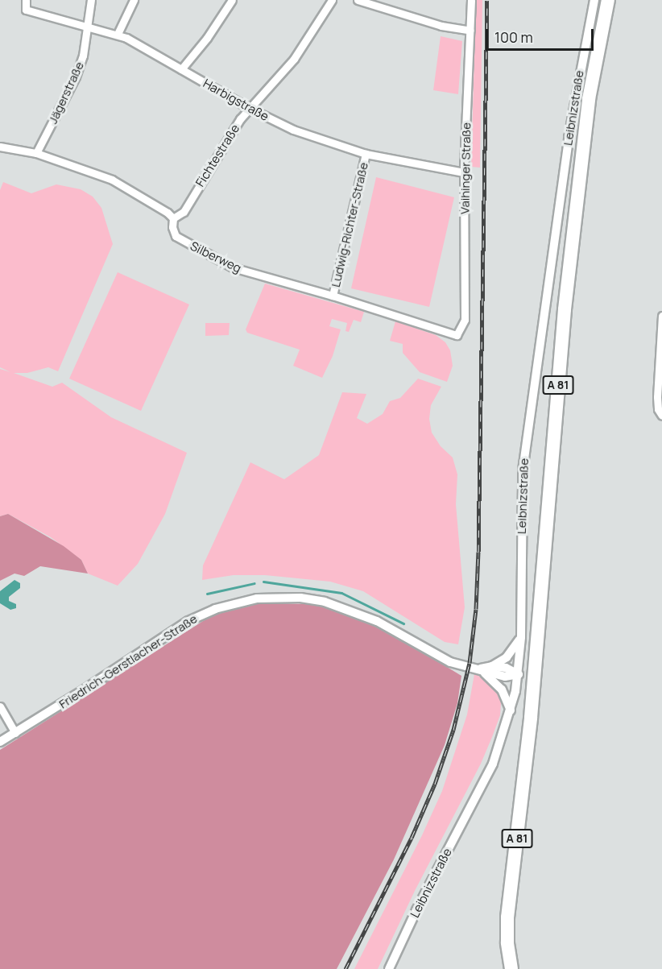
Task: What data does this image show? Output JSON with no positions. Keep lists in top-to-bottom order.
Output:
{
  "streets": {
    "highway": ["A 81"],
    "street": [
      "Jägerstraße",
      "Harbigstraße",
      "Leibnizstraße",
      "Fichtestraße",
      "Vaihinger Straße",
      "Ludwig-Richter-Straße",
      "Silberweg",
      "Friedrich-Gerstlacher-Straße"
    ]
  },
  "crossings": [
    ["Jägerstraße", "Harbigstraße"],
    ["Harbigstraße", "Fichtestraße"],
    ["Harbigstraße", "Vaihinger Straße"],
    ["Harbigstraße", "Ludwig-Richter-Straße"],
    ["Leibnizstraße", "Friedrich-Gerstlacher-Straße"],
    ["Fichtestraße", "Silberweg"],
    ["Vaihinger Straße", "Silberweg"],
    ["Ludwig-Richter-Straße", "Silberweg"]
  ],
  "scale_bar": "100 m"
}
